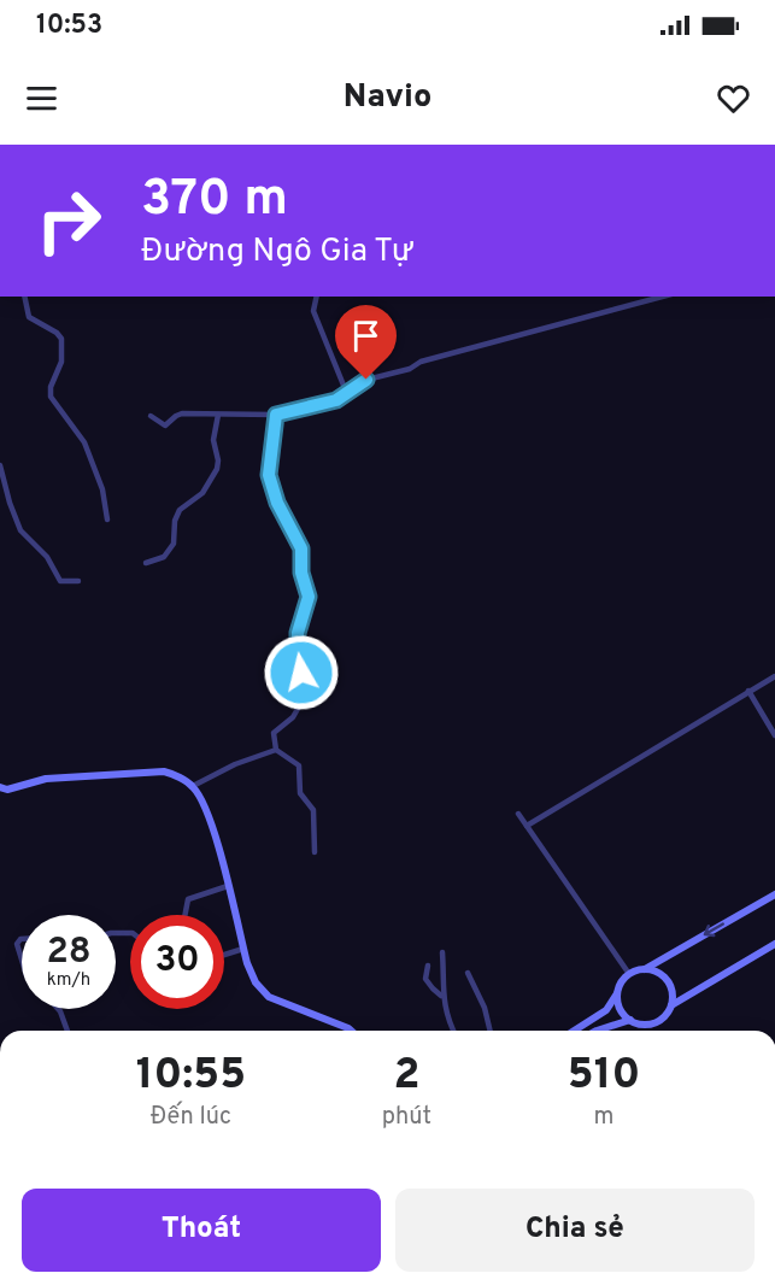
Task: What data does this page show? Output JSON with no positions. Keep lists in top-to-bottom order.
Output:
{
  "page": {
    "status": "10:53",
    "header": "Navio",
    "turn": ["370 m", "Đường Ngô Gia Tự"],
    "speed": "28 km/h",
    "limit": "30",
    "eta": [
      "10:55",
      "Đến lúc",
      "2",
      "phút",
      "510",
      "m"
    ],
    "buttons": ["Thoát", "Chia sẻ"]
  }
}
